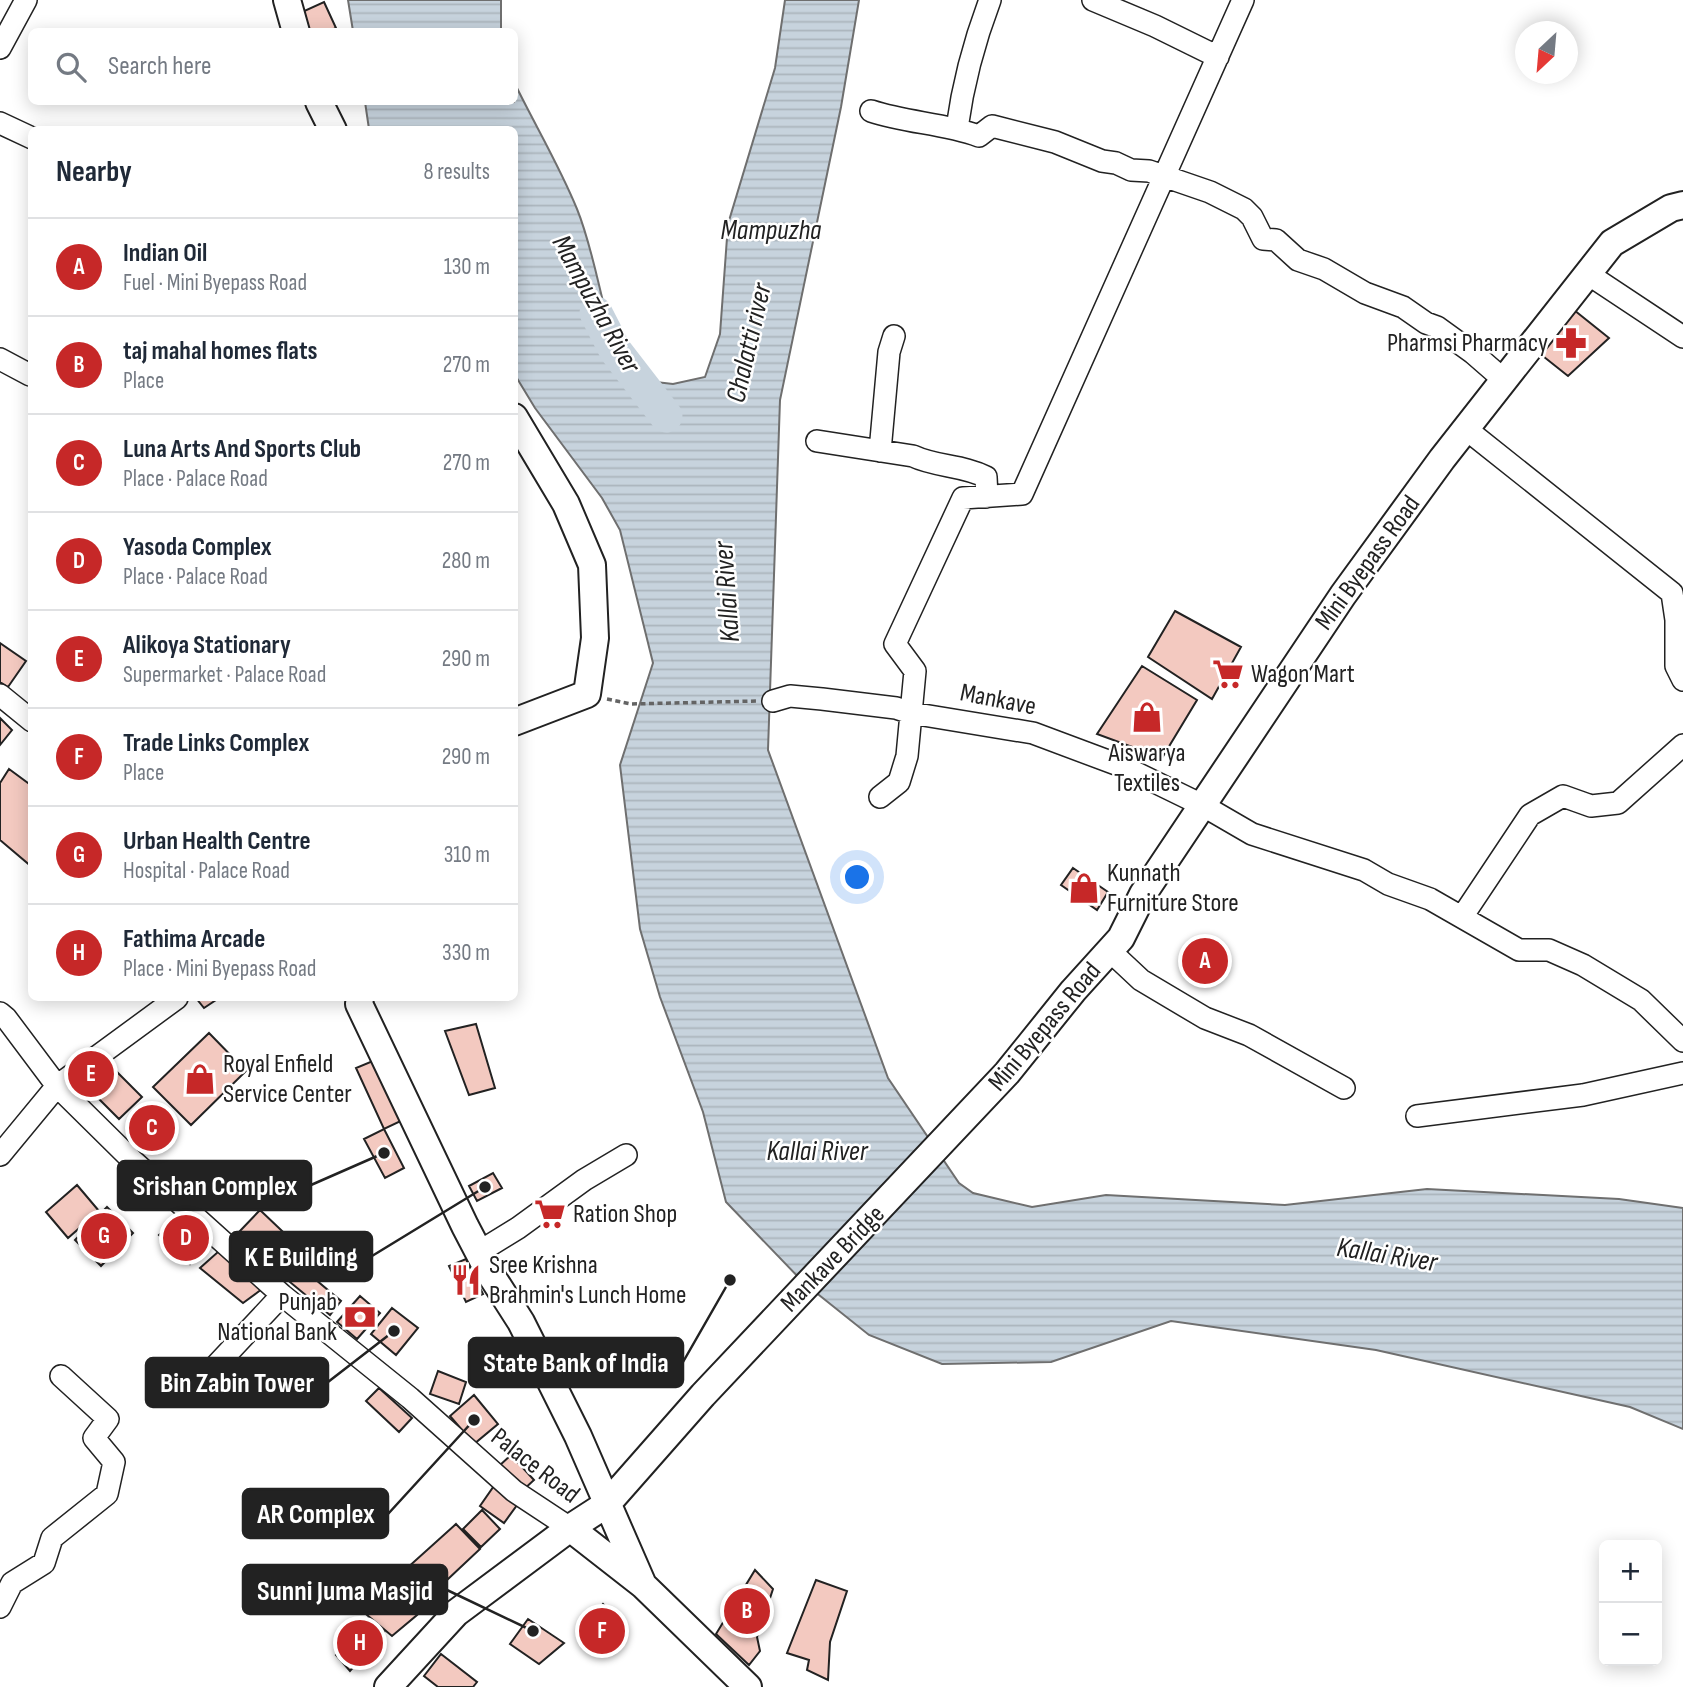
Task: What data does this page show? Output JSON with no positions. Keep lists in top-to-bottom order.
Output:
{
  "streets": {
    "main road": ["Mini Byepass Road", "Mankave Bridge"],
    "street": ["Mankave", "Palace Road"]
  },
  "crossings": [
    ["Mini Byepass Road", "Mankave"],
    ["Mini Byepass Road", "Mankave Bridge"]
  ],
  "water": [
    "Mampuzha",
    "Mampuzha River",
    "Chalatti river",
    "Kallai River"
  ],
  "places": {
    "pharmacy": ["Pharmsi Pharmacy"],
    "supermarket": ["Wagon Mart", "Ration Shop"],
    "shop": ["Aiswarya Textiles", "Kunnath Furniture Store", "Royal Enfield Service Center"],
    "other": [
      "Srishan Complex",
      "K E Building",
      "State Bank of India",
      "Bin Zabin Tower",
      "AR Complex",
      "Sunni Juma Masjid"
    ],
    "restaurant": ["Sree Krishna Brahmin's Lunch Home"],
    "bank": ["Punjab National Bank"]
  },
  "north": "bottom left",
  "page": {
    "search": "Search here",
    "heading": ["Nearby", "8 results"],
    "list": [
      {
        "mark": "A",
        "name": "Indian Oil",
        "note": "Fuel · Mini Byepass Road",
        "value": "130 m"
      },
      {
        "mark": "B",
        "name": "taj mahal homes flats",
        "note": "Place",
        "value": "270 m"
      },
      {
        "mark": "C",
        "name": "Luna Arts And Sports Club",
        "note": "Place · Palace Road",
        "value": "270 m"
      },
      {
        "mark": "D",
        "name": "Yasoda Complex",
        "note": "Place · Palace Road",
        "value": "280 m"
      },
      {
        "mark": "E",
        "name": "Alikoya Stationary",
        "note": "Supermarket · Palace Road",
        "value": "290 m"
      },
      {
        "mark": "F",
        "name": "Trade Links Complex",
        "note": "Place",
        "value": "290 m"
      },
      {
        "mark": "G",
        "name": "Urban Health Centre",
        "note": "Hospital · Palace Road",
        "value": "310 m"
      },
      {
        "mark": "H",
        "name": "Fathima Arcade",
        "note": "Place · Mini Byepass Road",
        "value": "330 m"
      }
    ],
    "pins": [
      "A",
      "E",
      "C",
      "G",
      "D",
      "B",
      "F",
      "H"
    ],
    "map_buttons": ["+", "−"]
  }
}
